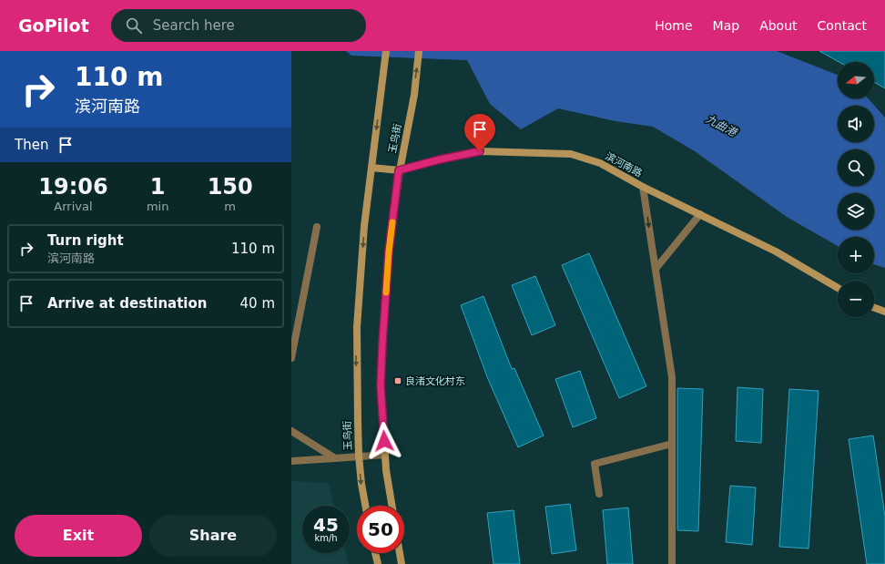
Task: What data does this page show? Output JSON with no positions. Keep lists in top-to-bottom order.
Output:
{
  "streets": {
    "main road": ["玉鸟街", "滨河南路"]
  },
  "crossings": [
    ["玉鸟街", "滨河南路"]
  ],
  "water": ["九曲港"],
  "places": {
    "transit": ["良渚文化村东"]
  },
  "north": "left",
  "page": {
    "header": "GoPilot",
    "search": "Search here",
    "nav": [
      "Home",
      "Map",
      "About",
      "Contact"
    ],
    "turn": ["110 m", "滨河南路"],
    "map_buttons": ["+", "−"],
    "then": "Then",
    "eta": [
      "19:06",
      "Arrival",
      "1",
      "min",
      "150",
      "m"
    ],
    "list": [
      {
        "name": "Turn right",
        "note": "滨河南路",
        "value": "110 m"
      },
      {
        "name": "Arrive at destination",
        "value": "40 m"
      }
    ],
    "speed": "45 km/h",
    "limit": "50",
    "buttons": ["Exit", "Share"]
  }
}
